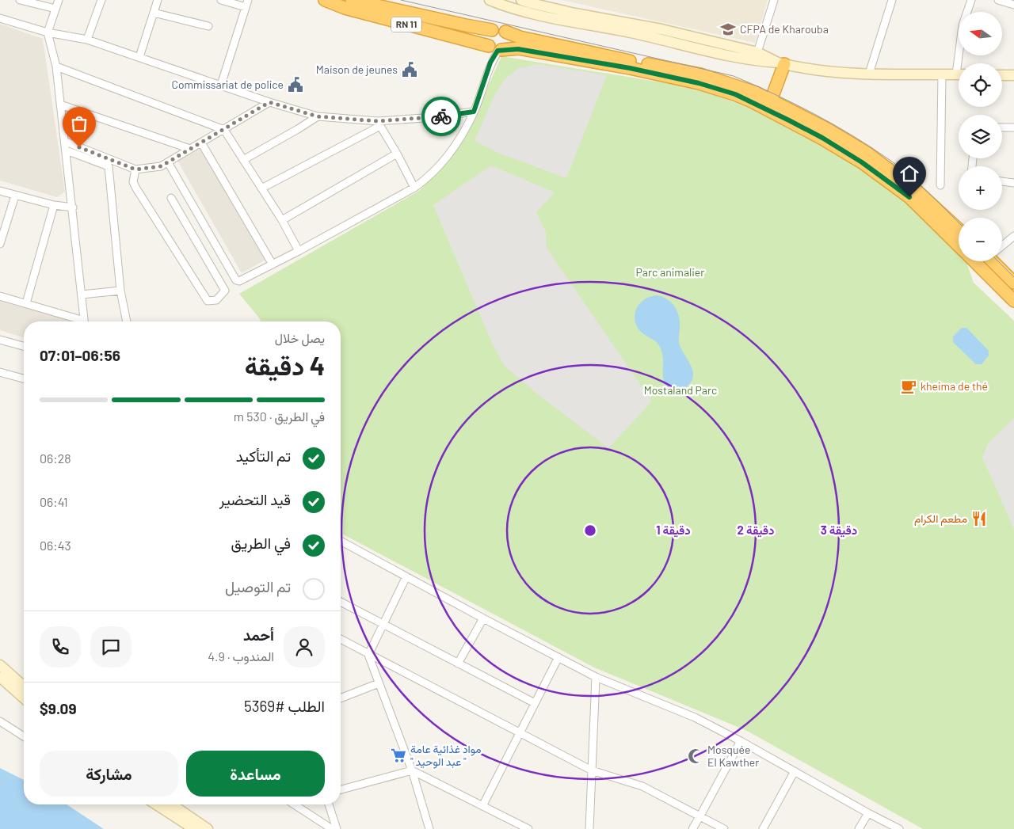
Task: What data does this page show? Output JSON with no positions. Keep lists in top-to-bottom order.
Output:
{
  "streets": {
    "highway": ["RN 11"]
  },
  "parks": ["Parc animalier", "Mostaland Parc"],
  "places": {
    "school or university": ["CFPA de Kharouba"],
    "public building": ["Maison de jeunes", "Commissariat de police"],
    "cafe": ["kheima de thé"],
    "restaurant": ["مطعم الكرام"],
    "supermarket": ["مواد غذائية عامة \" عبد الوحيد \""],
    "mosque": ["Mosquée El Kawther"]
  },
  "north": "left",
  "page": {
    "map_buttons": ["+", "−"],
    "heading": ["4 دقيقة", "يصل خلال", "06:56–07:01"],
    "panel": [
      "أحمد",
      "المندوب · 4.9",
      "الطلب #5369",
      "$9.09"
    ],
    "bar": "في الطريق · 530 m",
    "list": [
      ["تم التأكيد", "06:28"],
      ["قيد التحضير", "06:41"],
      ["في الطريق", "06:43"],
      "تم التوصيل"
    ],
    "buttons": ["مساعدة", "مشاركة"]
  },
  "rings": ["1 دقيقة", "2 دقيقة", "3 دقيقة"]
}
